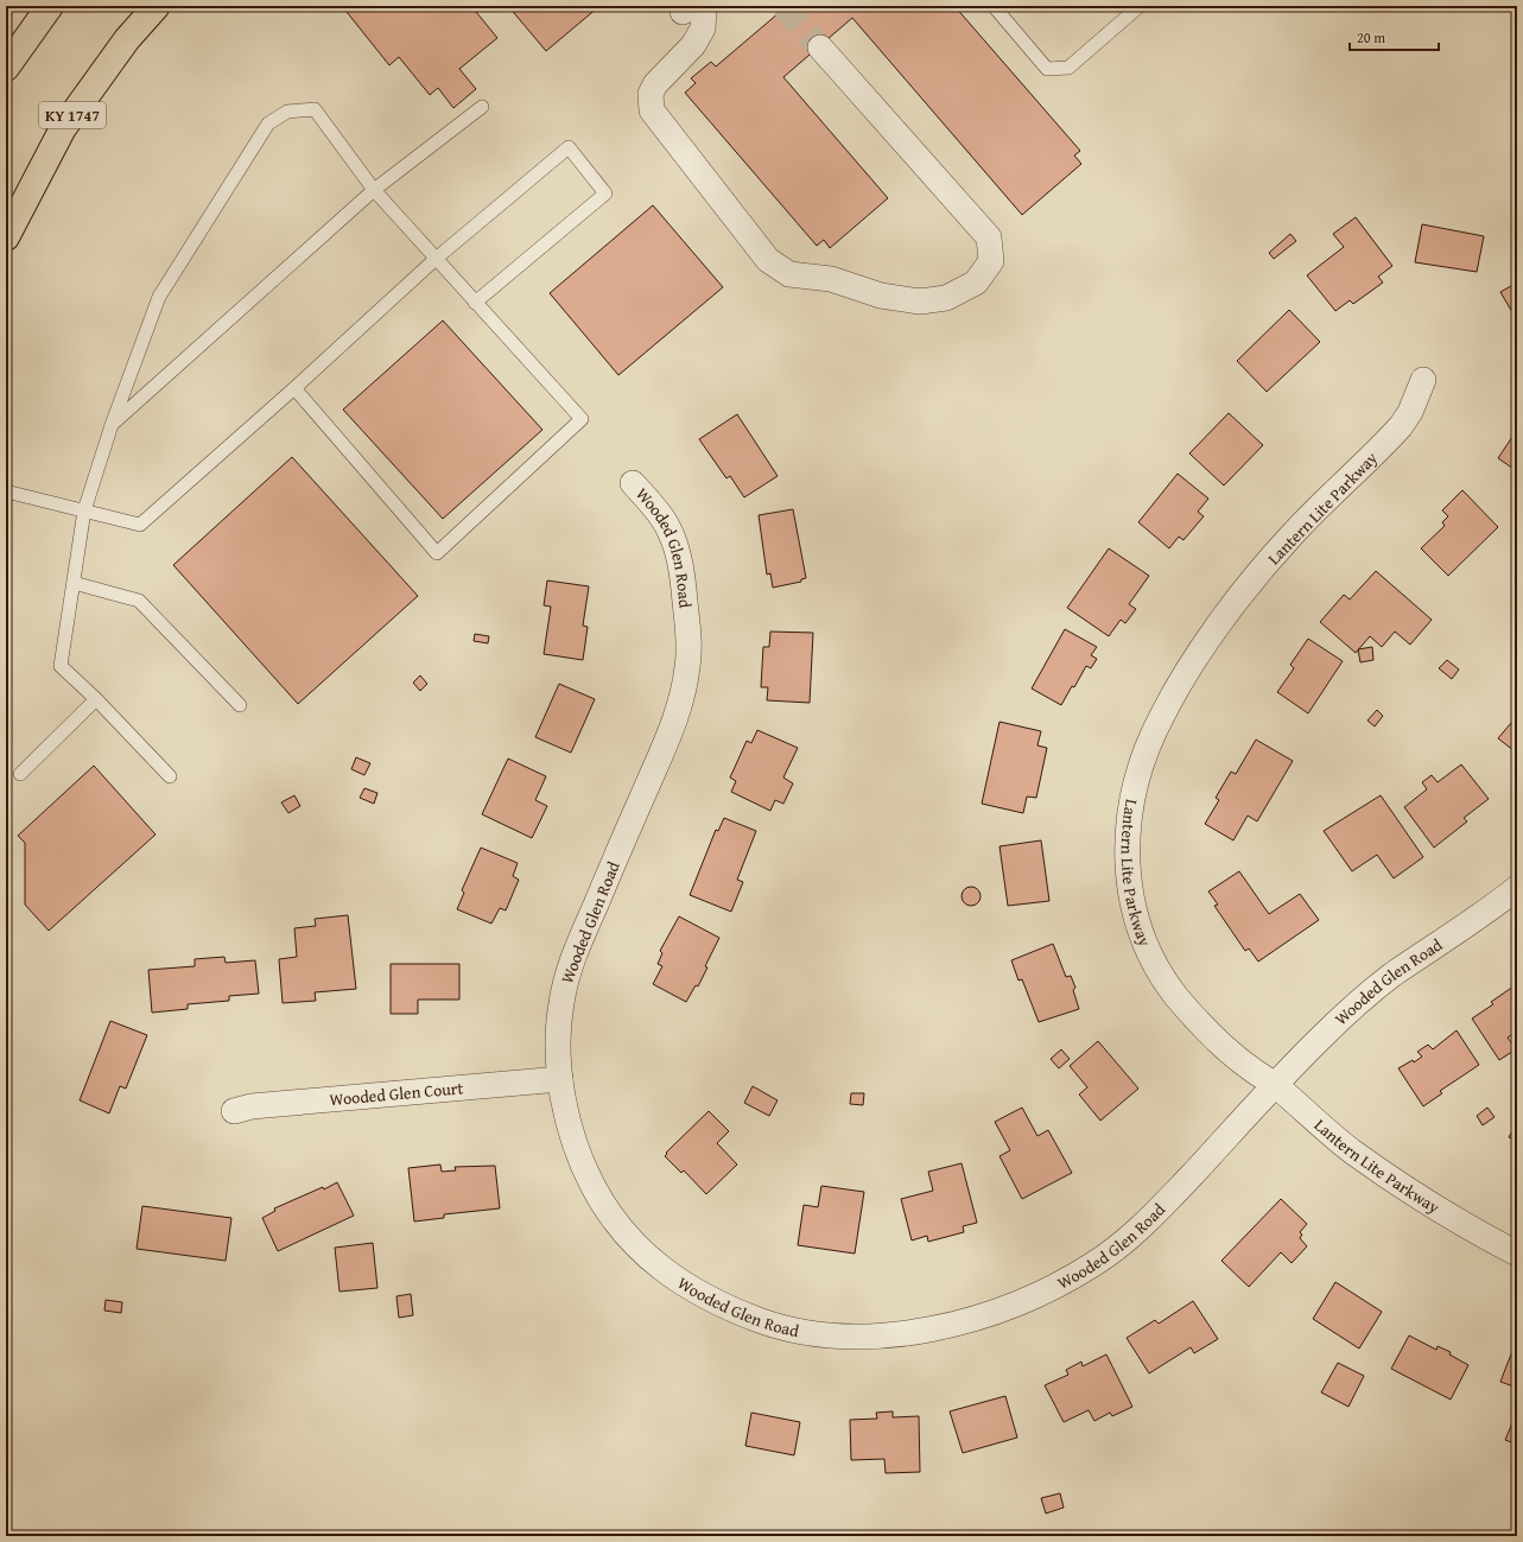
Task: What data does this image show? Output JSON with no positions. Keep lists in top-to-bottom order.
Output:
{
  "streets": {
    "main road": ["KY 1747"],
    "street": ["Lantern Lite Parkway", "Wooded Glen Road", "Wooded Glen Court"]
  },
  "crossings": [
    ["Lantern Lite Parkway", "Wooded Glen Road"],
    ["Wooded Glen Road", "Wooded Glen Court"]
  ],
  "scale_bar": "20 m"
}
